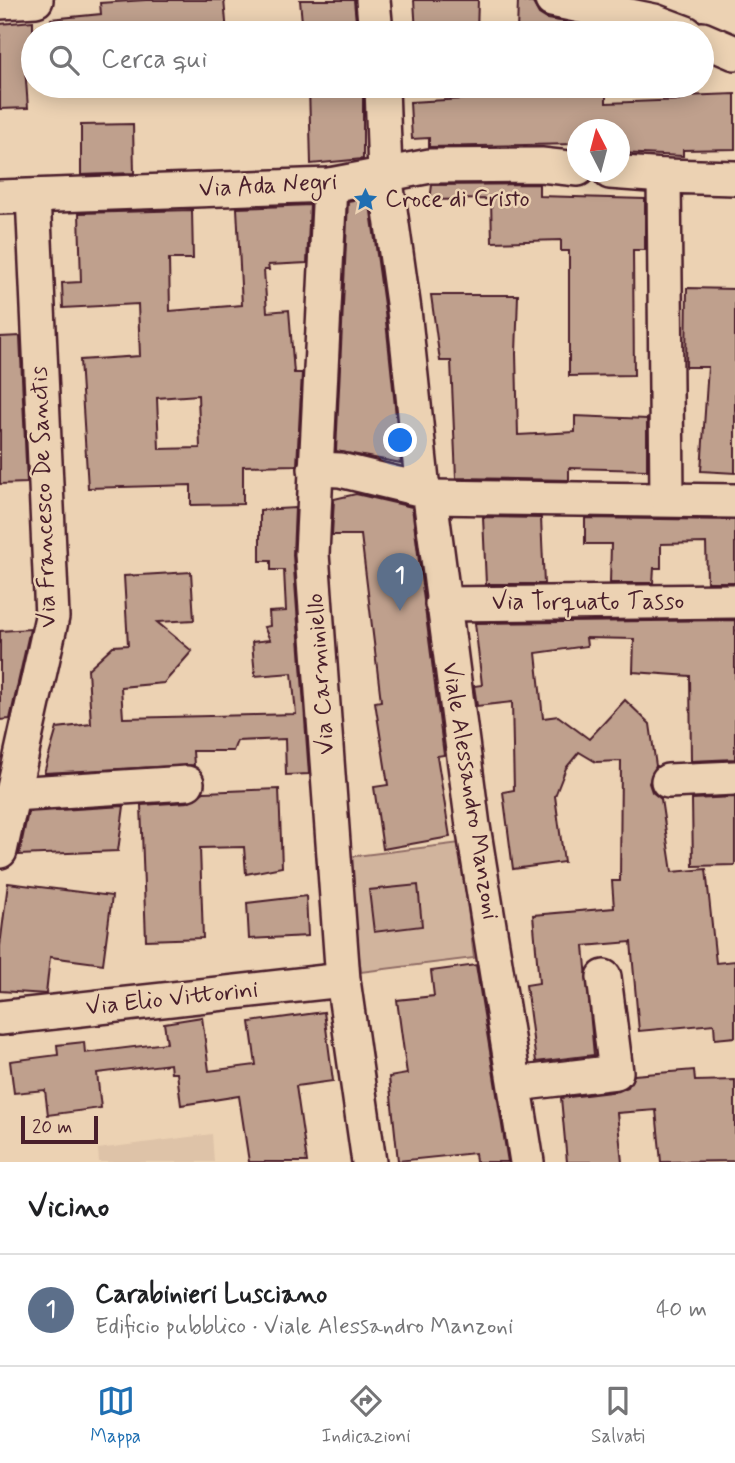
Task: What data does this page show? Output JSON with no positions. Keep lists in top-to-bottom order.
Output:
{
  "streets": {
    "street": [
      "Via Ada Negri",
      "Via Francesco De Sanctis",
      "Via Torquato Tasso",
      "Via Carminiello",
      "Viale Alessandro Manzoni",
      "Via Elio Vittorini"
    ]
  },
  "crossings": [
    ["Via Ada Negri", "Via Francesco De Sanctis"],
    ["Via Ada Negri", "Via Carminiello"],
    ["Via Ada Negri", "Viale Alessandro Manzoni"],
    ["Via Torquato Tasso", "Viale Alessandro Manzoni"],
    ["Via Carminiello", "Via Elio Vittorini"]
  ],
  "places": {
    "place": ["Croce di Cristo"]
  },
  "scale_bar": "20 m",
  "north": "top",
  "page": {
    "search": "Cerca qui",
    "pins": "1",
    "scale": "20 m",
    "heading": "Vicino",
    "list": [
      {
        "mark": "1",
        "name": "Carabinieri Lusciano",
        "note": "Edificio pubblico · Viale Alessandro Manzoni",
        "value": "40 m"
      }
    ],
    "nav": ["Mappa", "Indicazioni", "Salvati"]
  }
}
